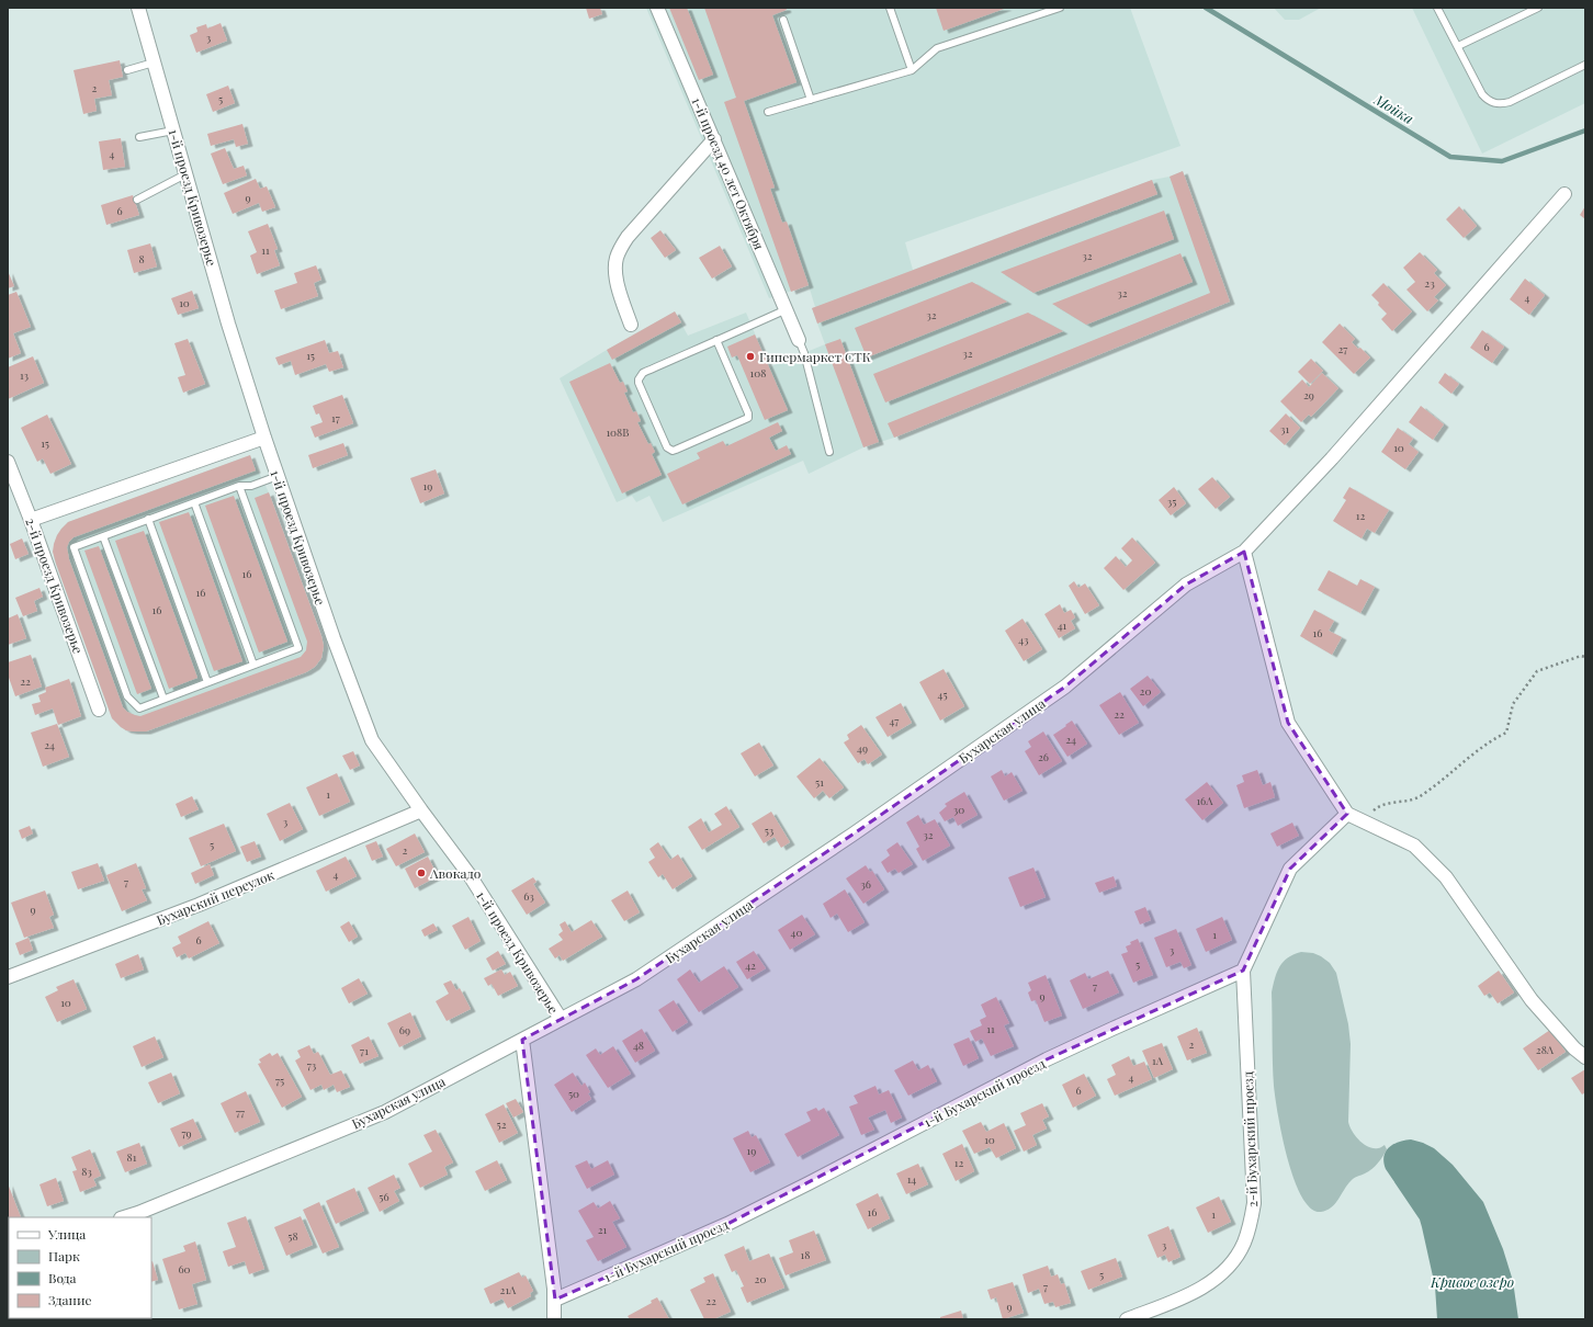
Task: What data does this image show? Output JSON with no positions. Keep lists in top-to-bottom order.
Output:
{
  "streets": {
    "street": [
      "1-й проезд 40 лет Октября",
      "1-й проезд Кривозерье",
      "2-й проезд Кривозерье",
      "Бухарская улица",
      "Бухарский переулок",
      "1-й Бухарский проезд",
      "2-й Бухарский проезд"
    ]
  },
  "crossings": [
    ["1-й проезд Кривозерье", "Бухарская улица"],
    ["1-й проезд Кривозерье", "Бухарский переулок"],
    ["1-й Бухарский проезд", "2-й Бухарский проезд"]
  ],
  "water": ["Мойка", "Кривое озеро"],
  "places": ["Гипермаркет СТК", "Авокадо"],
  "house_numbers": [
    "3",
    "2",
    "5",
    "4",
    "9",
    "6",
    "11",
    "32",
    "8",
    "23",
    "32",
    "4",
    "10",
    "32",
    "6",
    "27",
    "32",
    "15",
    "108",
    "13",
    "29",
    "17",
    "31",
    "108В",
    "15",
    "10",
    "19",
    "35",
    "12",
    "16",
    "16",
    "16",
    "41",
    "16",
    "43",
    "22",
    "20",
    "45",
    "22",
    "47",
    "24",
    "24",
    "49",
    "26",
    "51",
    "1",
    "16А",
    "30",
    "3",
    "53",
    "32",
    "5",
    "2",
    "4",
    "7",
    "36",
    "63",
    "9",
    "40",
    "1",
    "6",
    "3",
    "5",
    "42",
    "7",
    "9",
    "10",
    "11",
    "69",
    "2",
    "48",
    "28А",
    "71",
    "1А",
    "73",
    "4",
    "75",
    "6",
    "50",
    "77",
    "52",
    "79",
    "10",
    "19",
    "81",
    "12",
    "83",
    "14",
    "56",
    "16",
    "1",
    "21",
    "58",
    "3",
    "18",
    "60",
    "5",
    "20",
    "7",
    "21А",
    "22",
    "9"
  ],
  "legend": [
    "Улица",
    "Парк",
    "Вода",
    "Здание"
  ]
}
